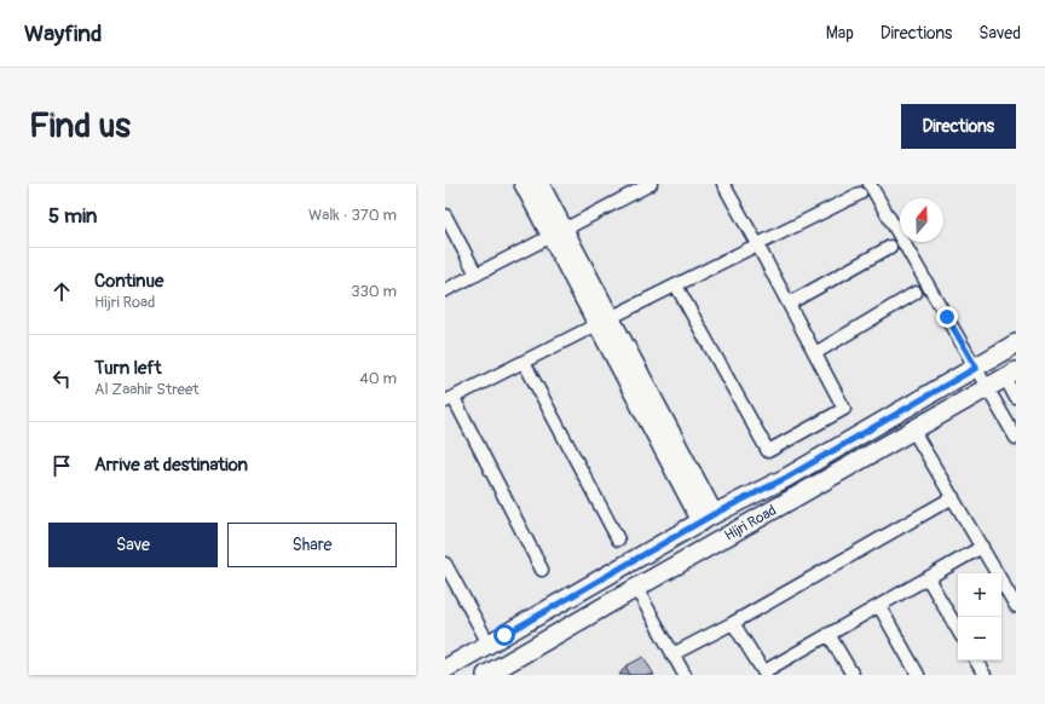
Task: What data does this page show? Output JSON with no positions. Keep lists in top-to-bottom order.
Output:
{
  "streets": {
    "main road": ["Hijri Road"]
  },
  "north": "top",
  "page": {
    "header": "Wayfind",
    "nav": ["Map", "Directions", "Saved"],
    "buttons": [
      "Directions",
      ["Save", "Share"]
    ],
    "title": "Find us",
    "heading": ["5 min", "Walk · 370 m"],
    "list": [
      ["Continue", "Hijri Road", "330 m"],
      ["Turn left", "Al Zaahir Street", "40 m"],
      "Arrive at destination"
    ],
    "map_buttons": ["+", "−"]
  }
}
